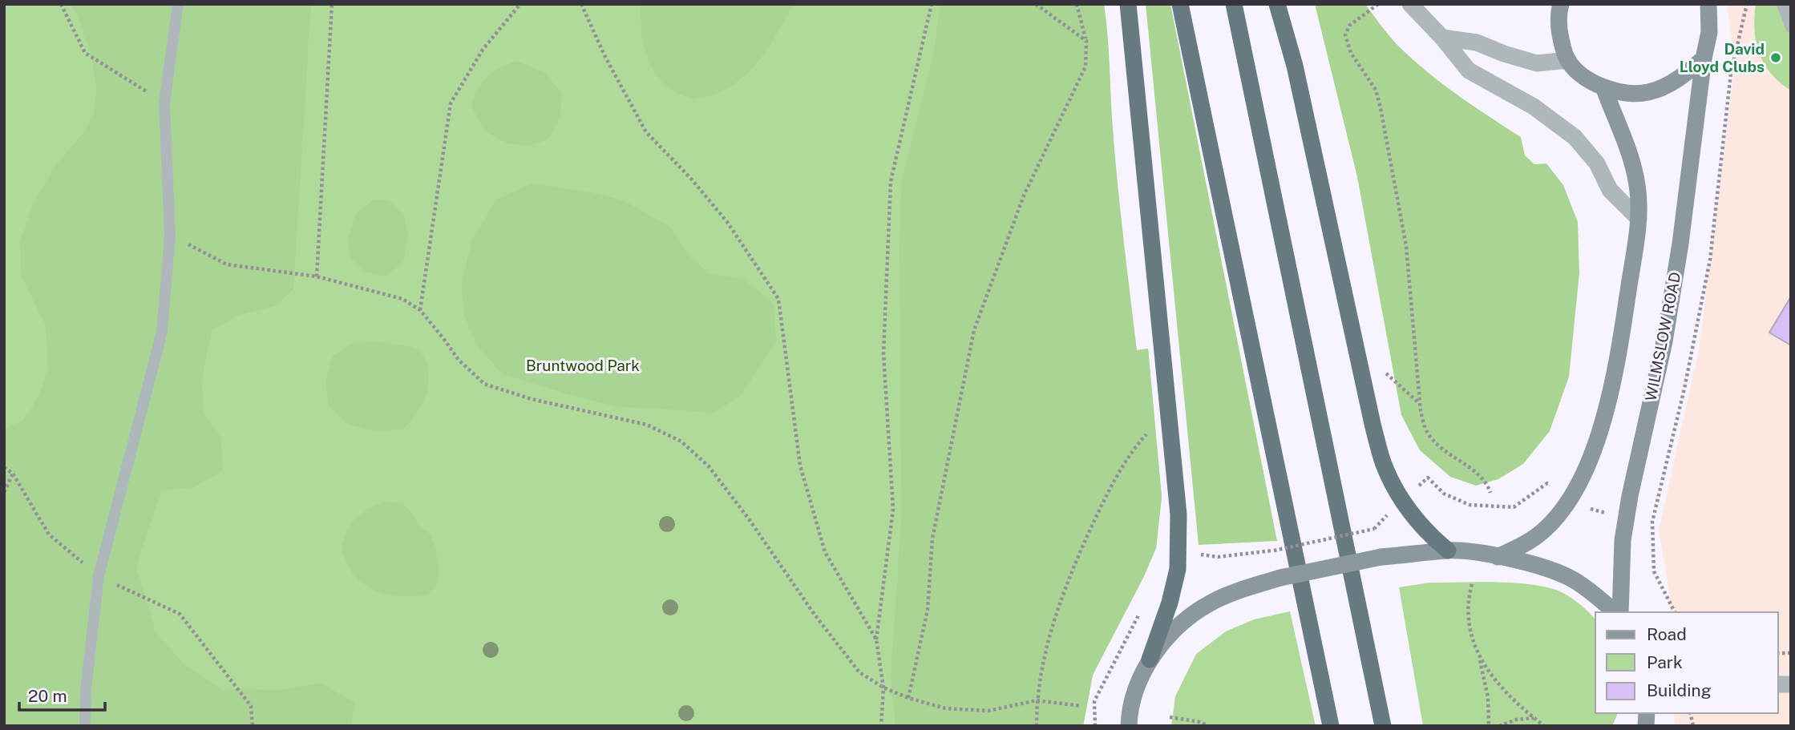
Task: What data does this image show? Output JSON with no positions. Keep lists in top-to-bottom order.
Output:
{
  "streets": {
    "main road": ["WILMSLOW ROAD"]
  },
  "parks": ["Bruntwood Park"],
  "places": ["David Lloyd Clubs"],
  "legend": ["Road", "Park", "Building"],
  "scale_bar": "20 m"
}
